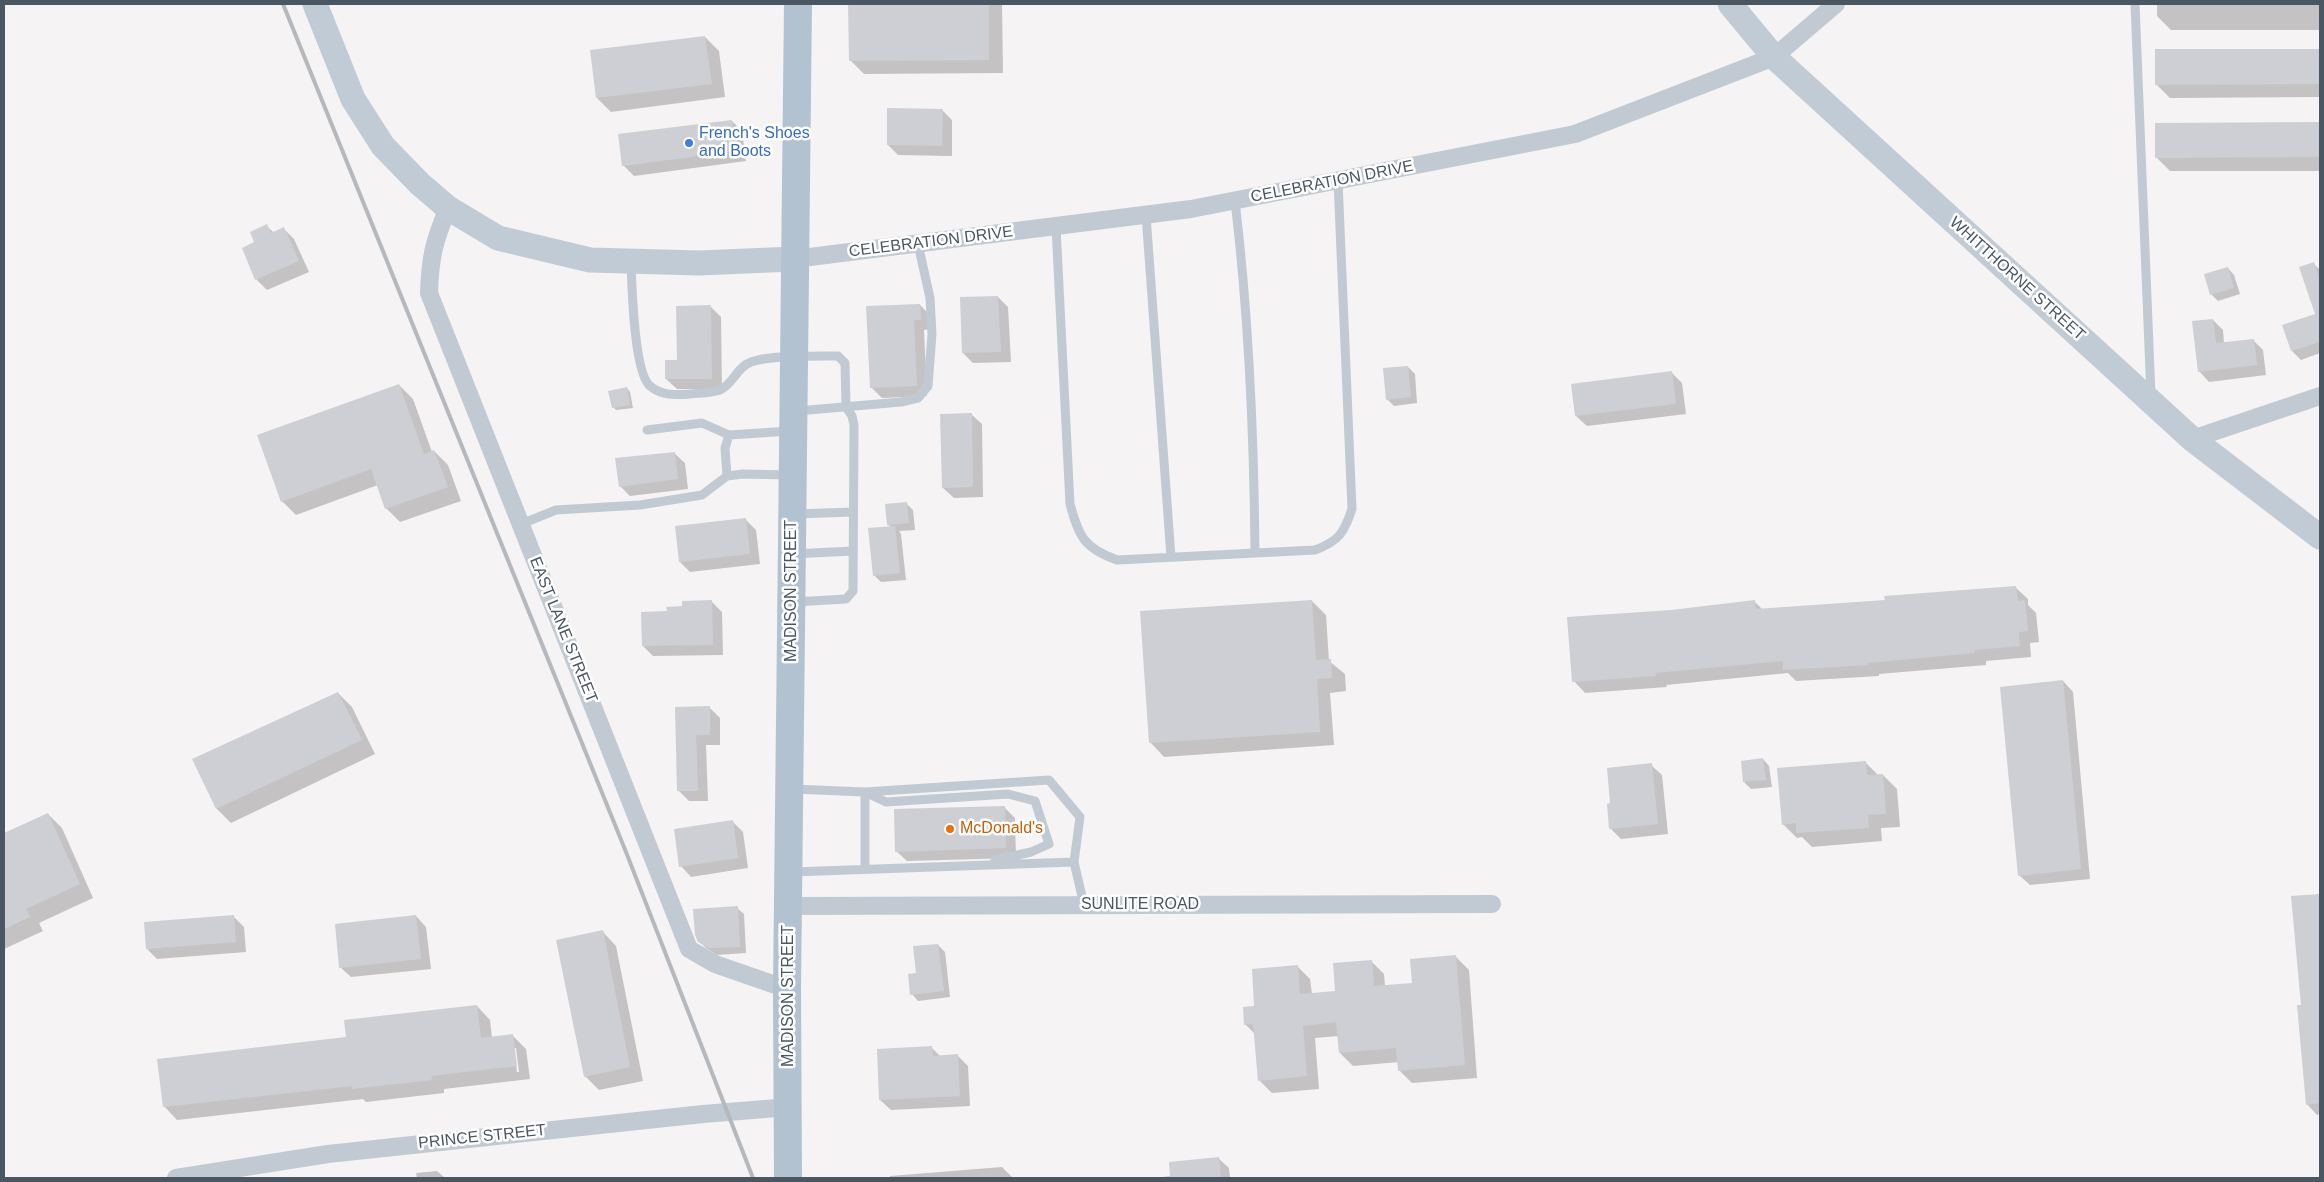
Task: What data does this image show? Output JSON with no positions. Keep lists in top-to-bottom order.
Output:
{
  "streets": {
    "main road": ["MADISON STREET"],
    "street": [
      "CELEBRATION DRIVE",
      "WHITTHORNE STREET",
      "EAST LANE STREET",
      "SUNLITE ROAD",
      "PRINCE STREET"
    ]
  },
  "crossings": [
    ["CELEBRATION DRIVE", "WHITTHORNE STREET"],
    ["CELEBRATION DRIVE", "MADISON STREET"],
    ["MADISON STREET", "EAST LANE STREET"],
    ["MADISON STREET", "SUNLITE ROAD"],
    ["MADISON STREET", "PRINCE STREET"]
  ],
  "places": ["French's Shoes and Boots", "McDonald's"]
}
